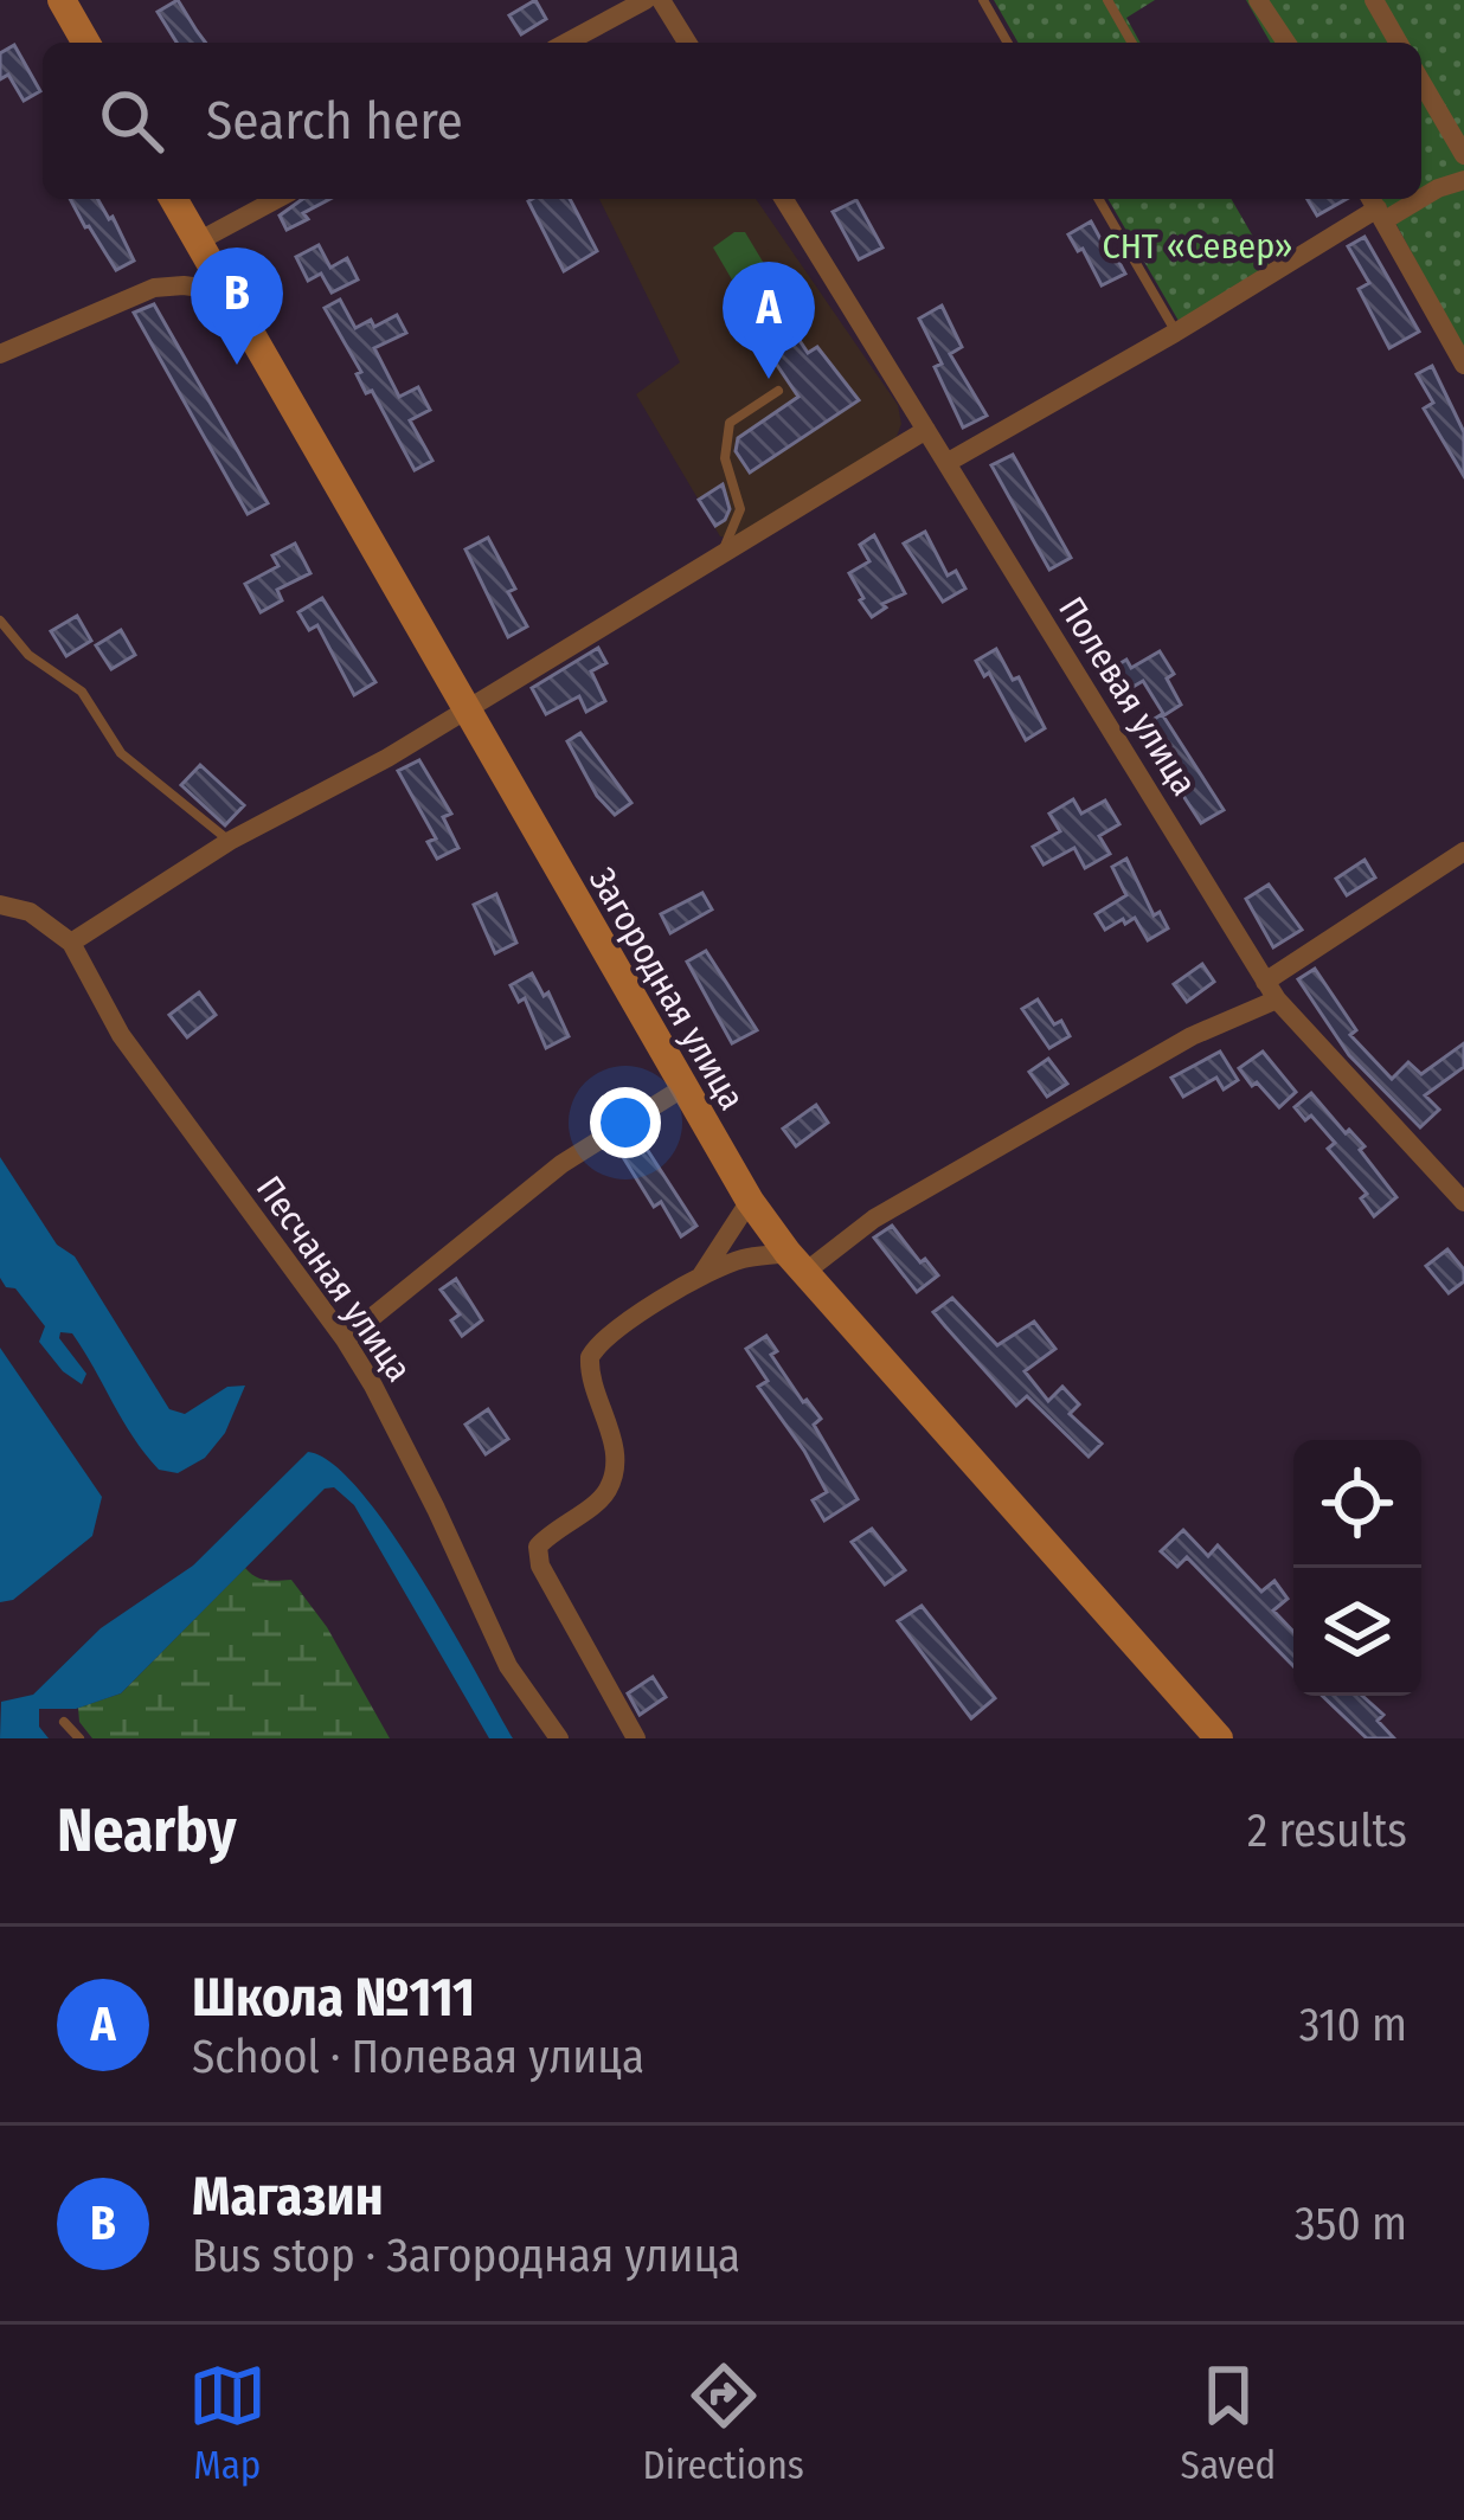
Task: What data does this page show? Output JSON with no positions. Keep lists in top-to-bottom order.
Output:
{
  "streets": {
    "street": ["Полевая улица", "Загородная улица", "Песчаная улица"]
  },
  "parks": ["СНТ «Север»"],
  "page": {
    "search": "Search here",
    "pins": ["B", "A"],
    "heading": ["Nearby", "2 results"],
    "list": [
      {
        "mark": "A",
        "name": "Школа №111",
        "note": "School · Полевая улица",
        "value": "310 m"
      },
      {
        "mark": "B",
        "name": "Магазин",
        "note": "Bus stop · Загородная улица",
        "value": "350 m"
      }
    ],
    "nav": ["Map", "Directions", "Saved"]
  }
}
